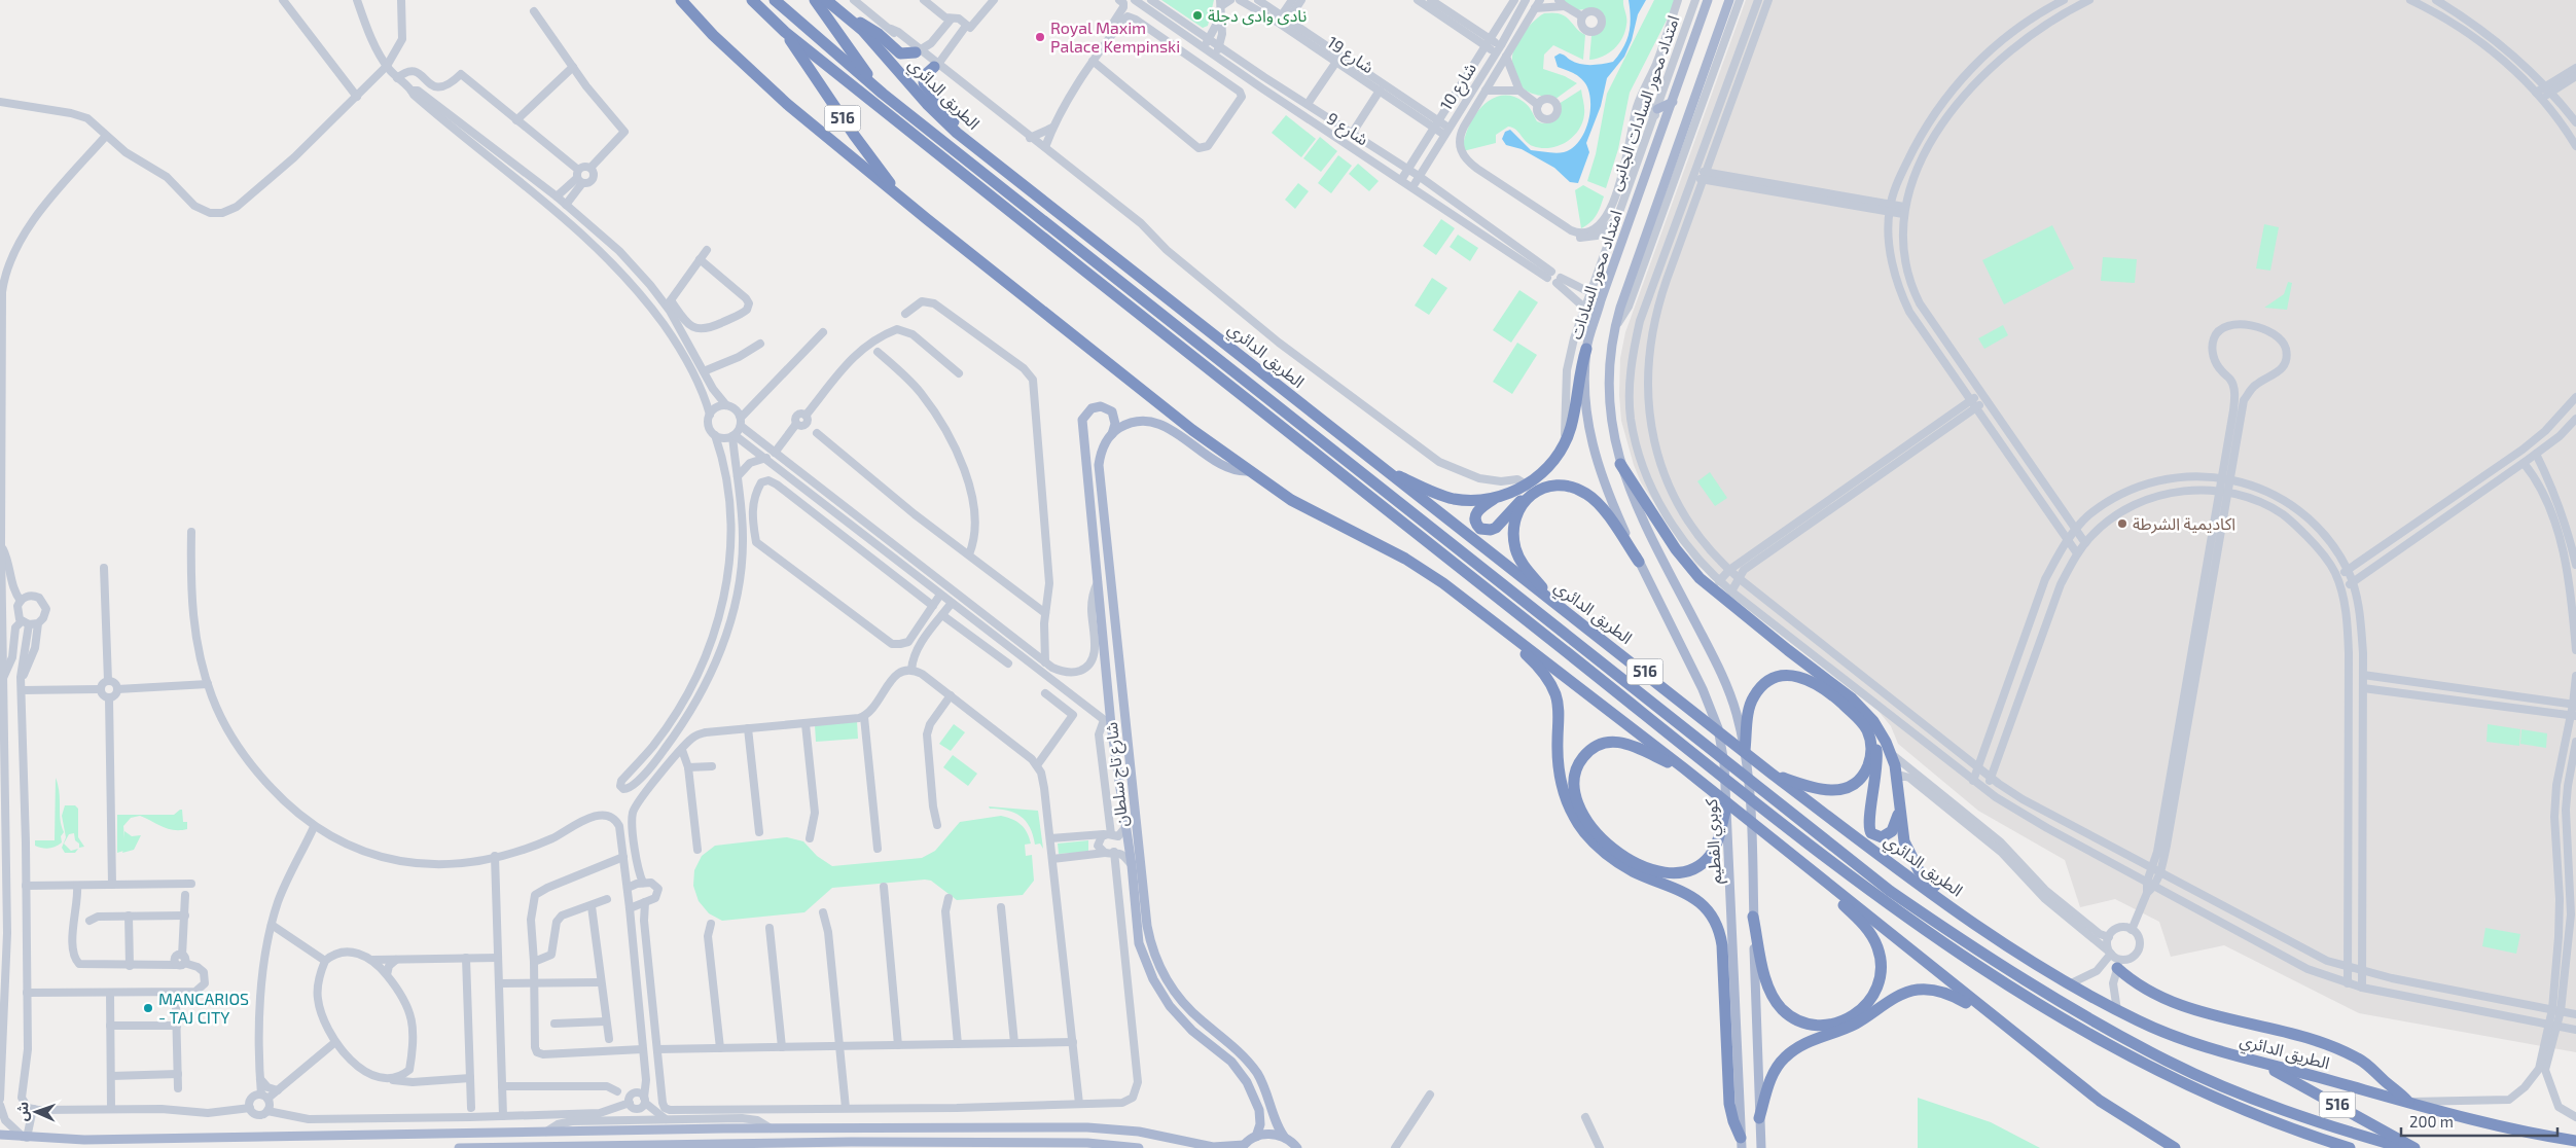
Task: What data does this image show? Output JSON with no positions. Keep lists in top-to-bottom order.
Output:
{
  "streets": {
    "highway": ["الطريق الدائري", "516"],
    "main road": ["امتداد محور السادات", "شارع تاج سلطان", "كوبري الفطيم"],
    "street": [
      "شارع 19",
      "شارع 10",
      "امتداد محور السادات الجانبى",
      "شارع 9"
    ]
  },
  "crossings": [
    ["شارع 19", "شارع 10"],
    ["شارع 10", "شارع 9"],
    ["الطريق الدائري", "516"],
    ["امتداد محور السادات الجانبى", "516"],
    ["516", "امتداد محور السادات"],
    ["516", "كوبري الفطيم"],
    ["امتداد محور السادات", "كوبري الفطيم"]
  ],
  "places": [
    "نادى وادى دجلة",
    "Royal Maxim Palace Kempinski",
    "اكاديمية الشرطة",
    "MANCARIOS - TAJ CITY"
  ],
  "scale_bar": "200 m",
  "north": "left"
}
